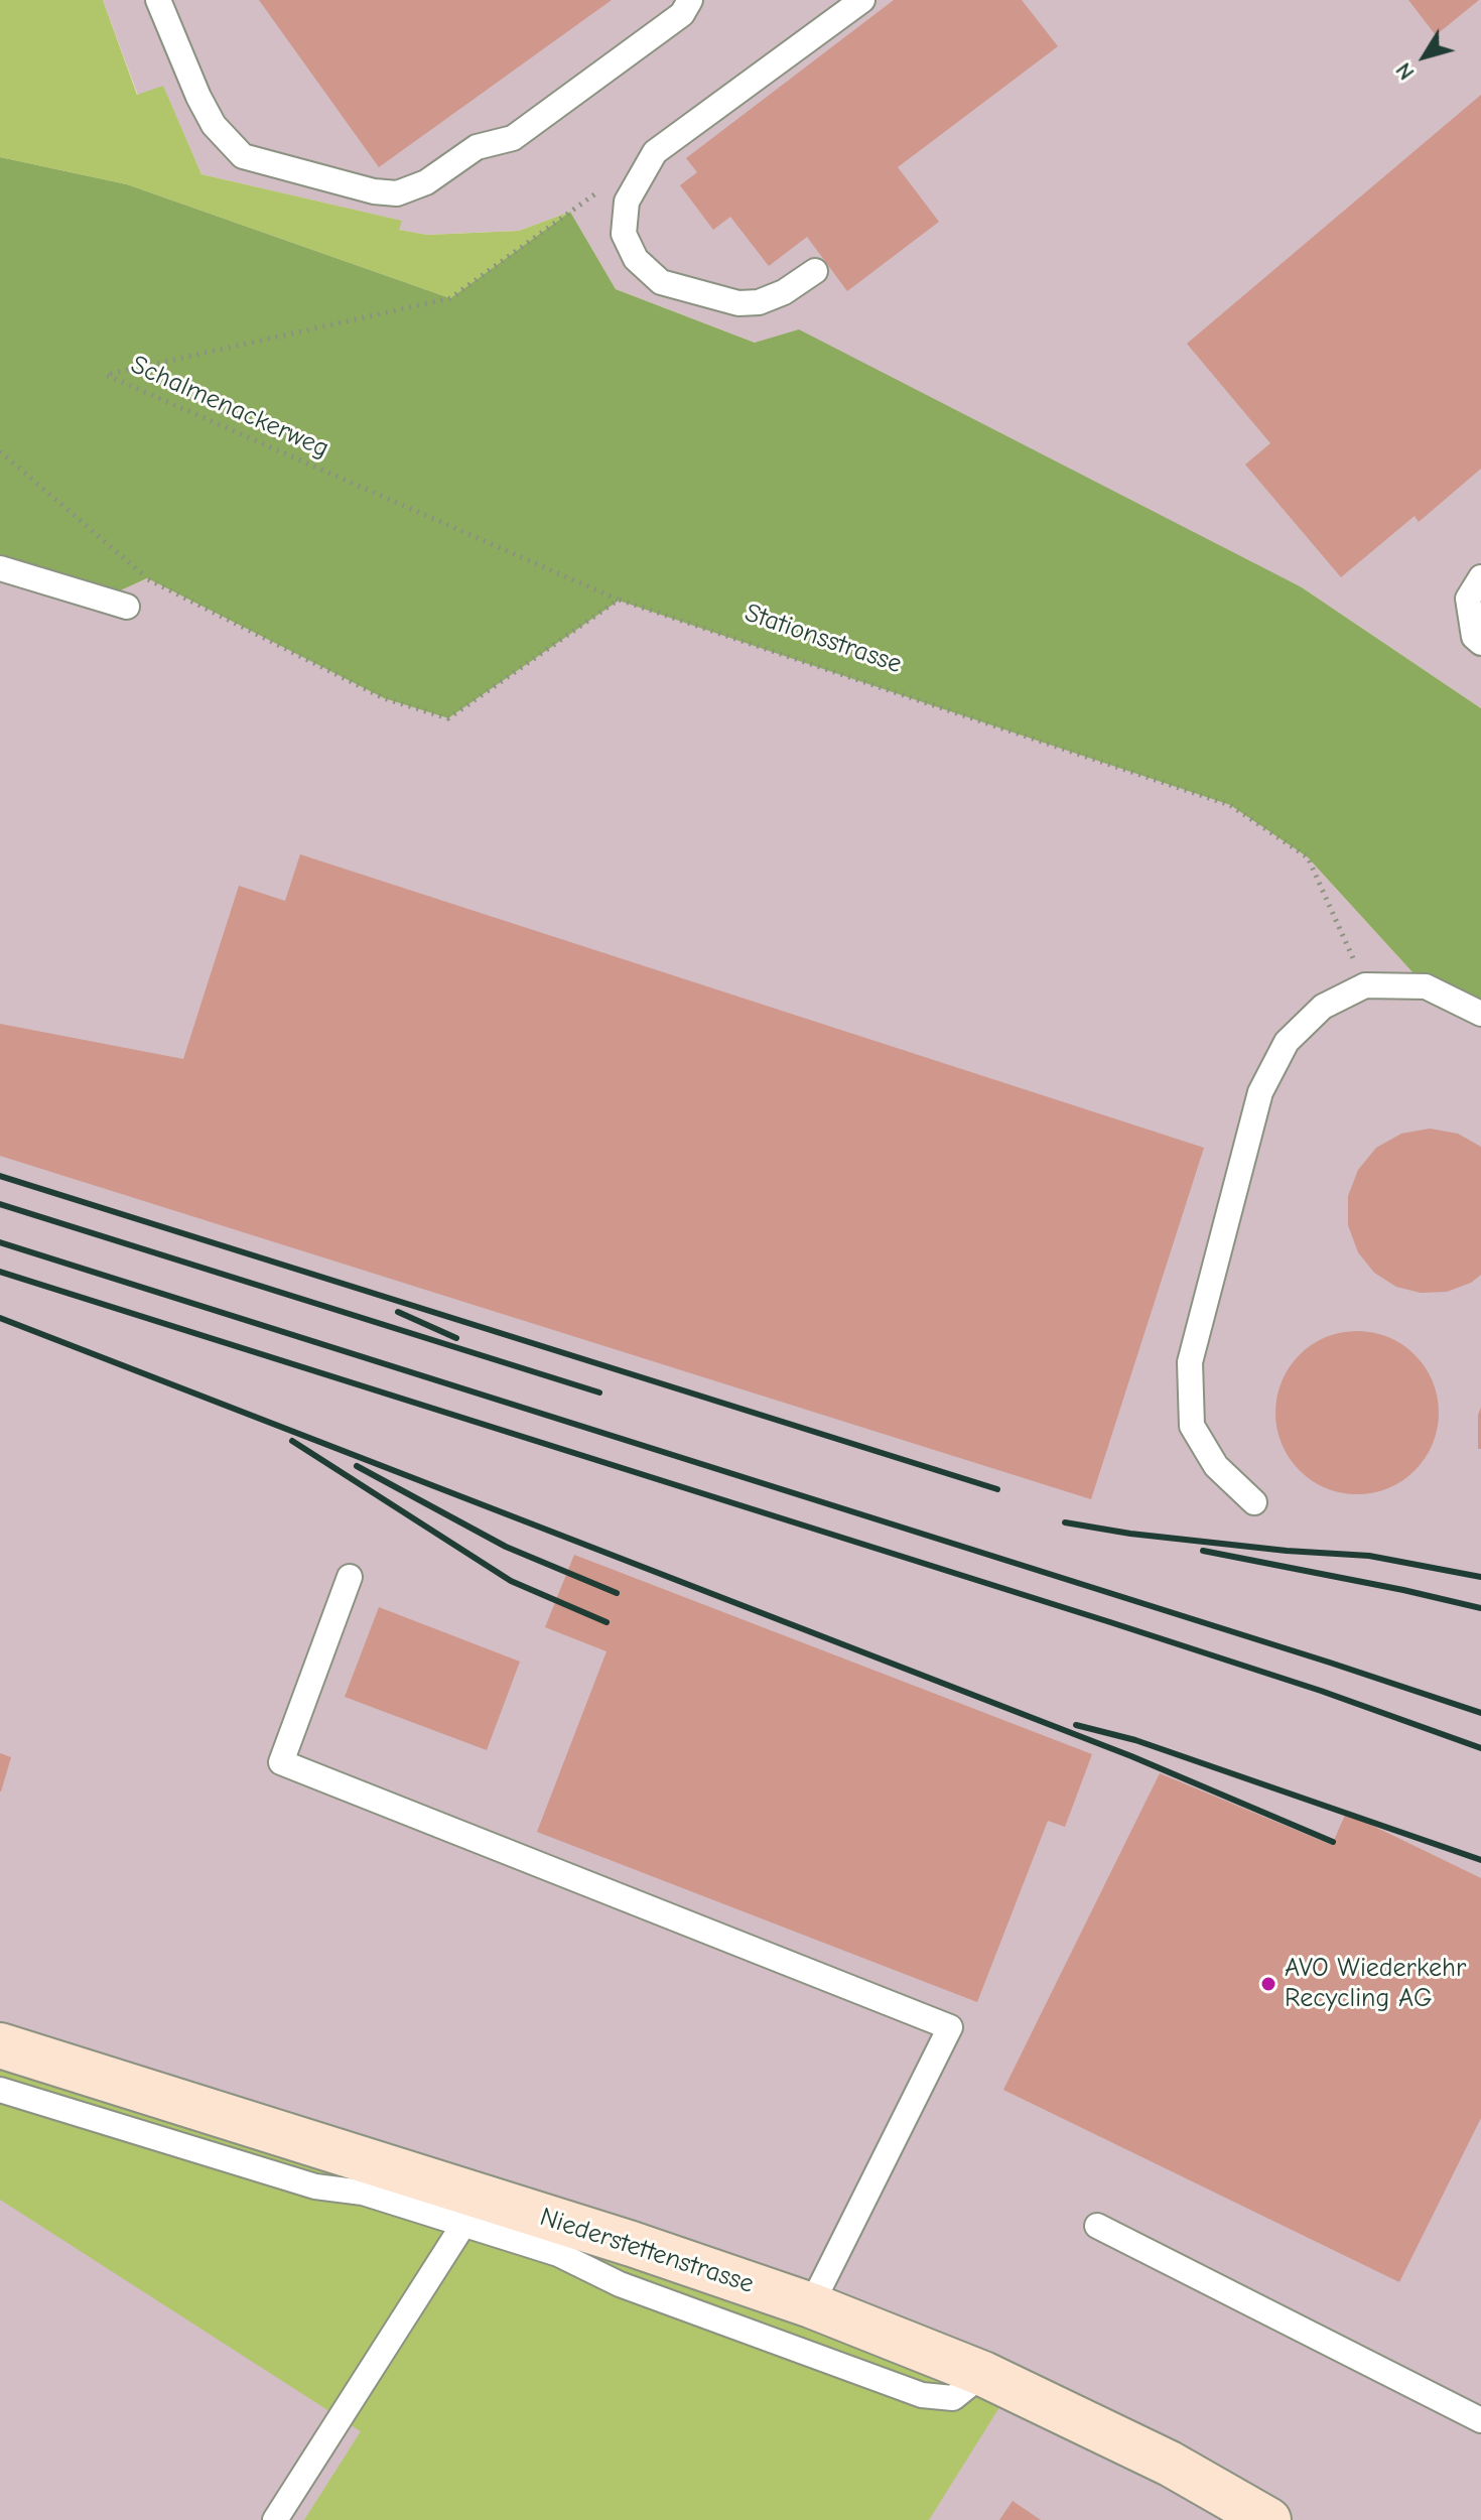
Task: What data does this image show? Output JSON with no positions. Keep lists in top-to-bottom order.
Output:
{
  "streets": {
    "street": ["Niederstettenstrasse"],
    "path": ["Schalmenackerweg", "Stationsstrasse"]
  },
  "crossings": [
    ["Schalmenackerweg", "Stationsstrasse"]
  ],
  "places": ["AVO Wiederkehr Recycling AG"],
  "north": "bottom left"
}
